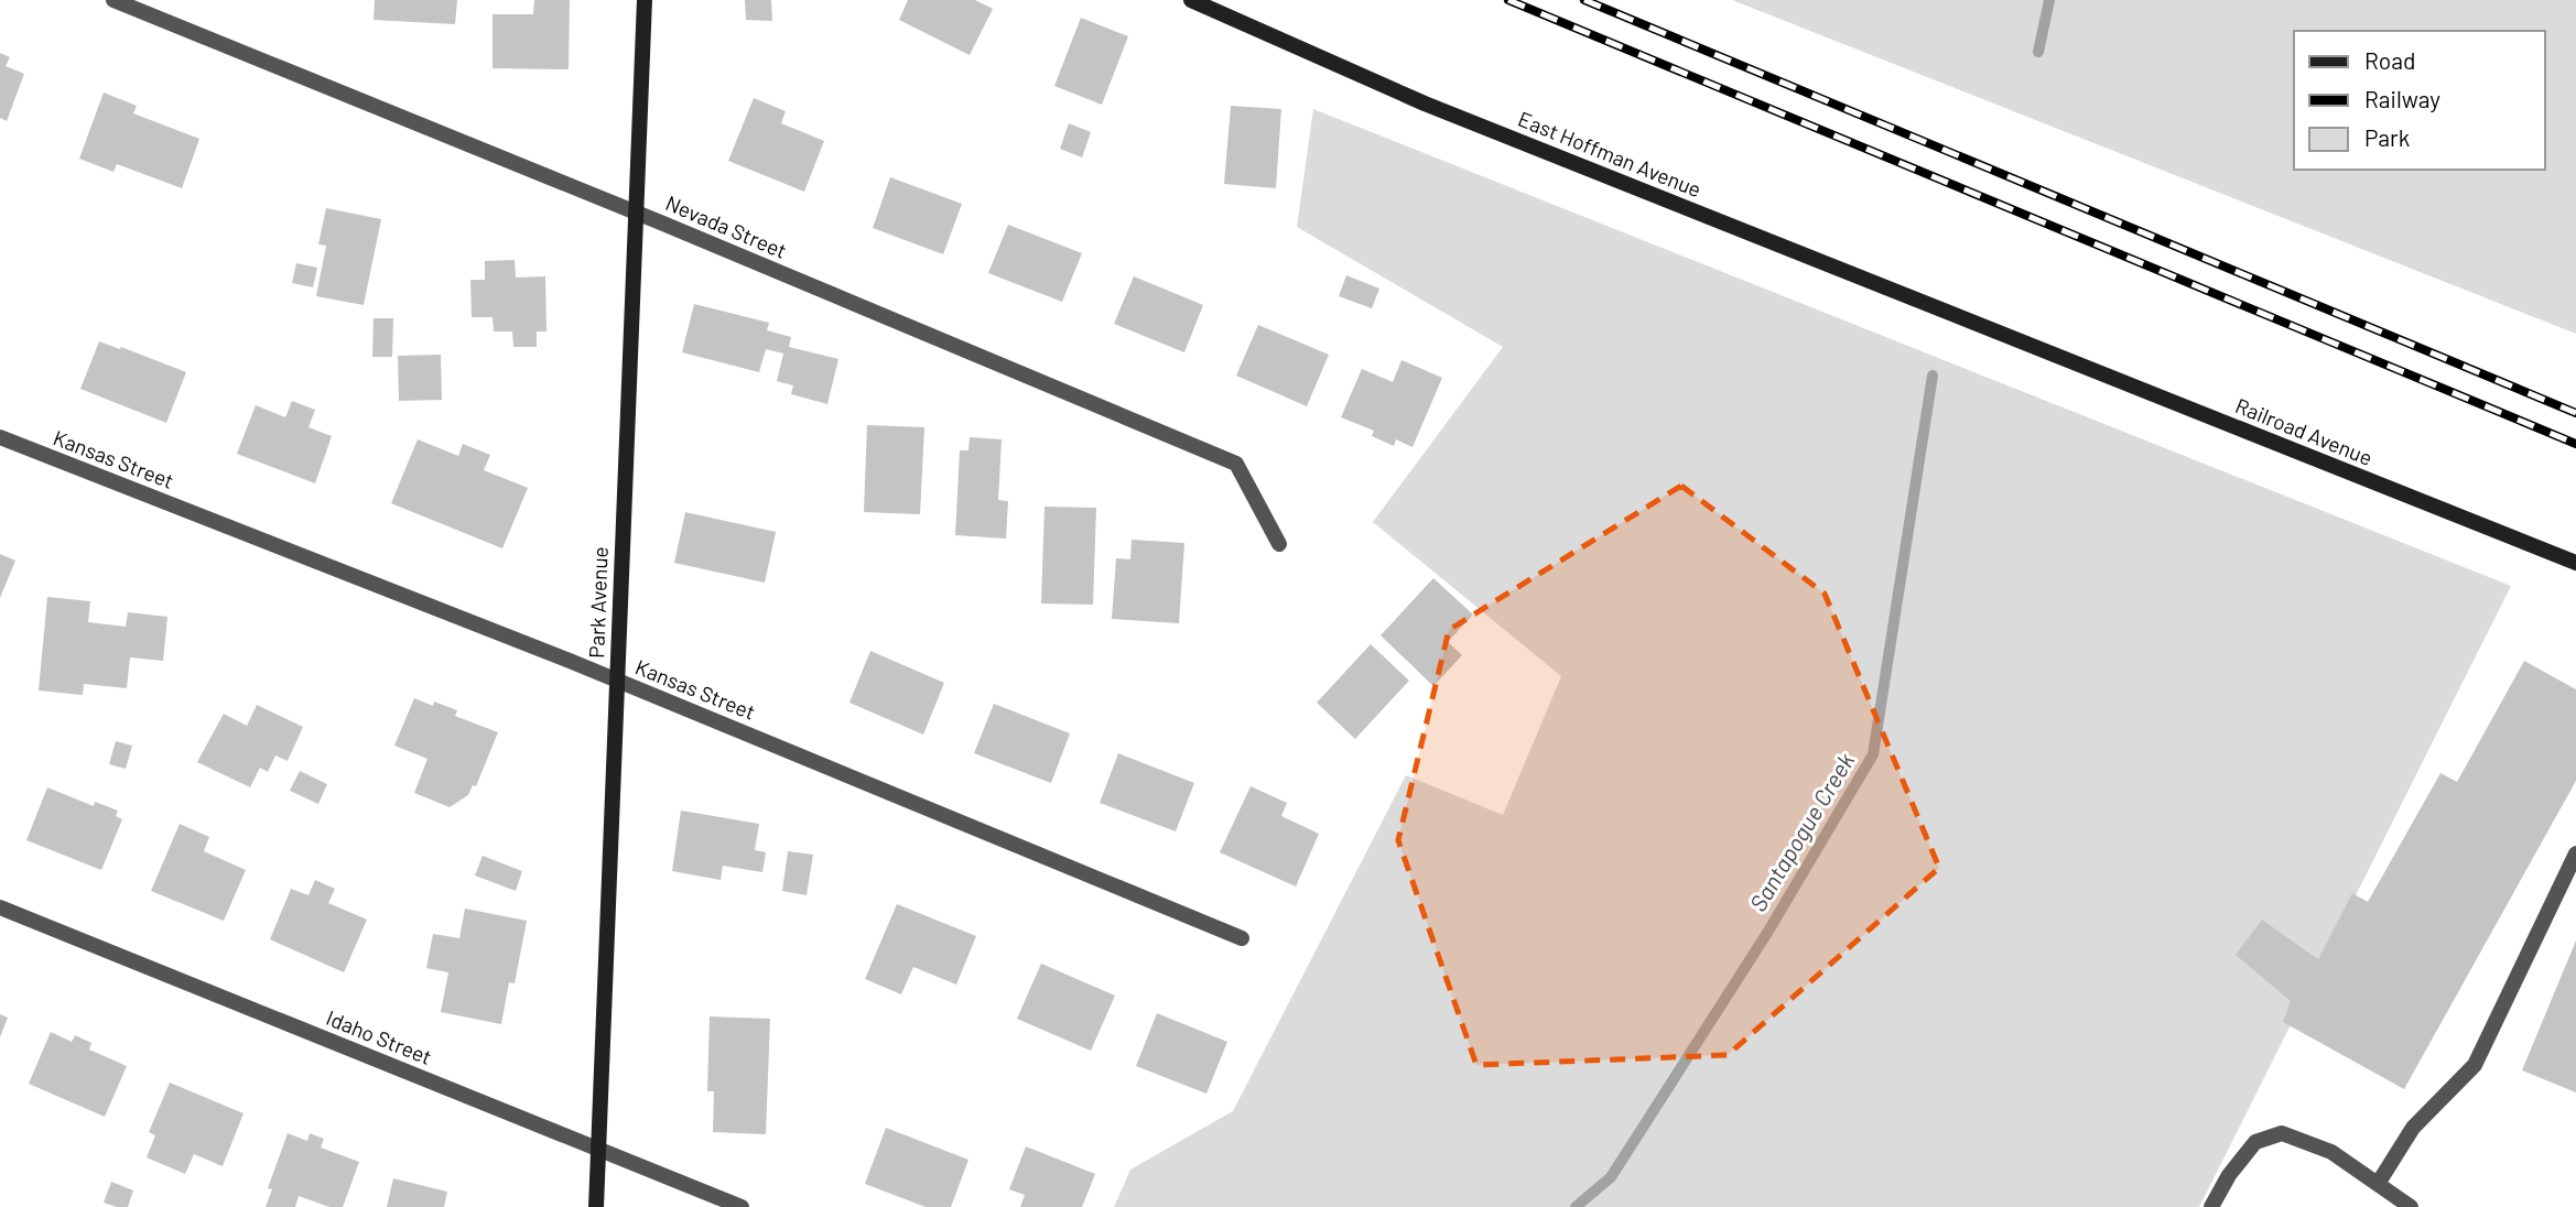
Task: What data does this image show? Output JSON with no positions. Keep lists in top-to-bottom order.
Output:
{
  "streets": {
    "main road": ["East Hoffman Avenue", "Railroad Avenue", "Park Avenue"],
    "street": ["Nevada Street", "Kansas Street", "Idaho Street"]
  },
  "crossings": [
    ["East Hoffman Avenue", "Railroad Avenue"],
    ["Nevada Street", "Park Avenue"],
    ["Kansas Street", "Park Avenue"],
    ["Park Avenue", "Idaho Street"]
  ],
  "water": ["Santapogue Creek"],
  "legend": ["Road", "Railway", "Park"]
}
